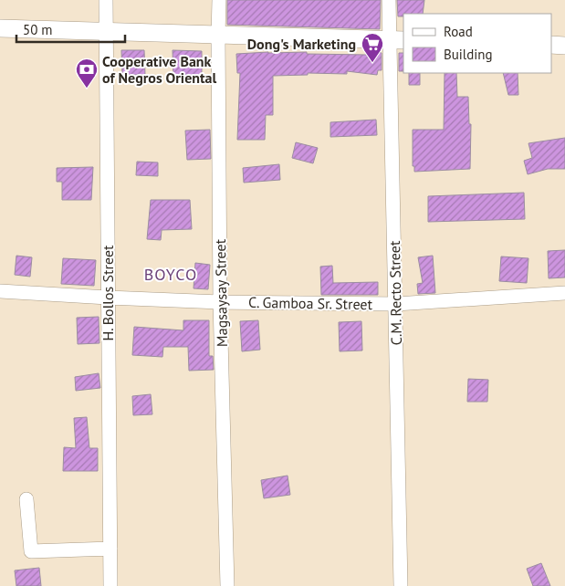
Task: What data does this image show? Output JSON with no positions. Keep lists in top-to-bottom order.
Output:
{
  "streets": {
    "street": [
      "H. Bollos Street",
      "Magsaysay Street",
      "C.M. Recto Street",
      "C. Gamboa Sr. Street"
    ]
  },
  "crossings": [
    ["H. Bollos Street", "C. Gamboa Sr. Street"],
    ["Magsaysay Street", "C. Gamboa Sr. Street"],
    ["C.M. Recto Street", "C. Gamboa Sr. Street"]
  ],
  "districts": ["BOYCO"],
  "places": {
    "supermarket": ["Dong's Marketing"],
    "bank": ["Cooperative Bank of Negros Oriental"]
  },
  "legend": ["Road", "Building"],
  "scale_bar": "50 m"
}
